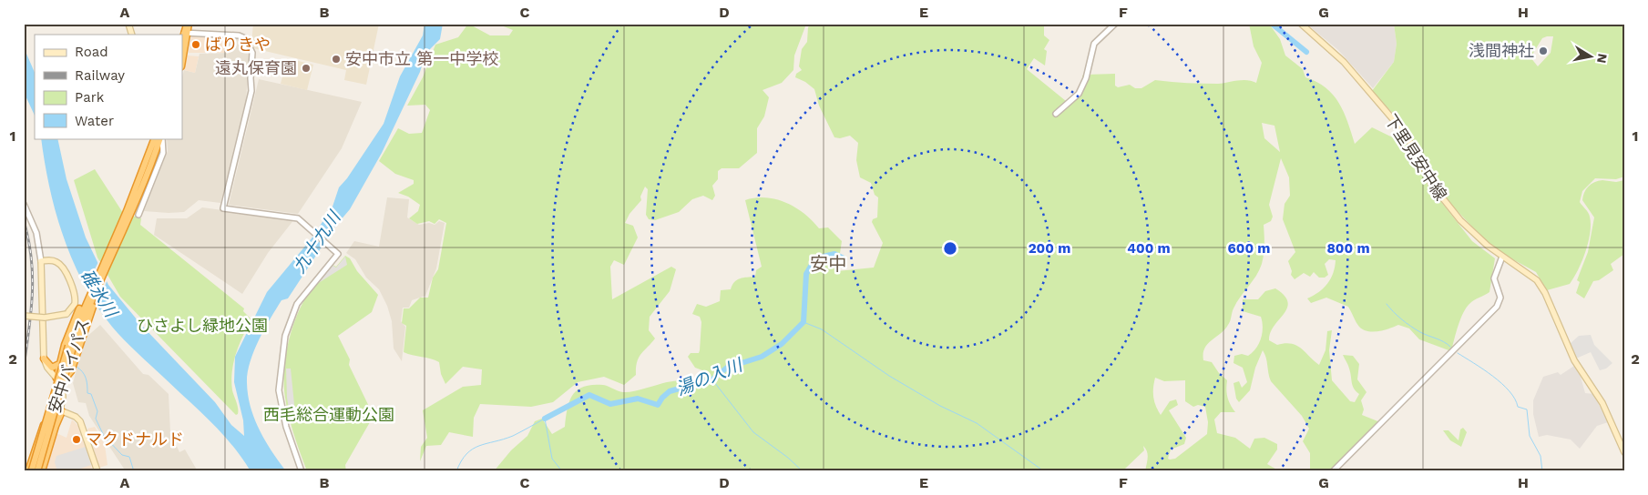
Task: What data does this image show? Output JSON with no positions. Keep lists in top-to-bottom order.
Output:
{
  "streets": {
    "highway": ["安中バイパス"],
    "main road": ["下里見安中線"]
  },
  "districts": ["安中"],
  "water": ["九十九川", "碓氷川", "湯の入川"],
  "parks": ["ひさよし緑地公園", "西毛総合運動公園"],
  "places": [
    "ばりきや",
    "浅間神社",
    "安中市立 第一中学校",
    "遠丸保育園",
    "マクドナルド"
  ],
  "legend": [
    "Road",
    "Railway",
    "Park",
    "Water"
  ],
  "north": "right",
  "grid": {
    "columns": [
      "A",
      "B",
      "C",
      "D",
      "E",
      "F",
      "G",
      "H"
    ],
    "rows": ["1", "2"]
  },
  "rings": [
    "200 m",
    "400 m",
    "600 m",
    "800 m"
  ]
}
